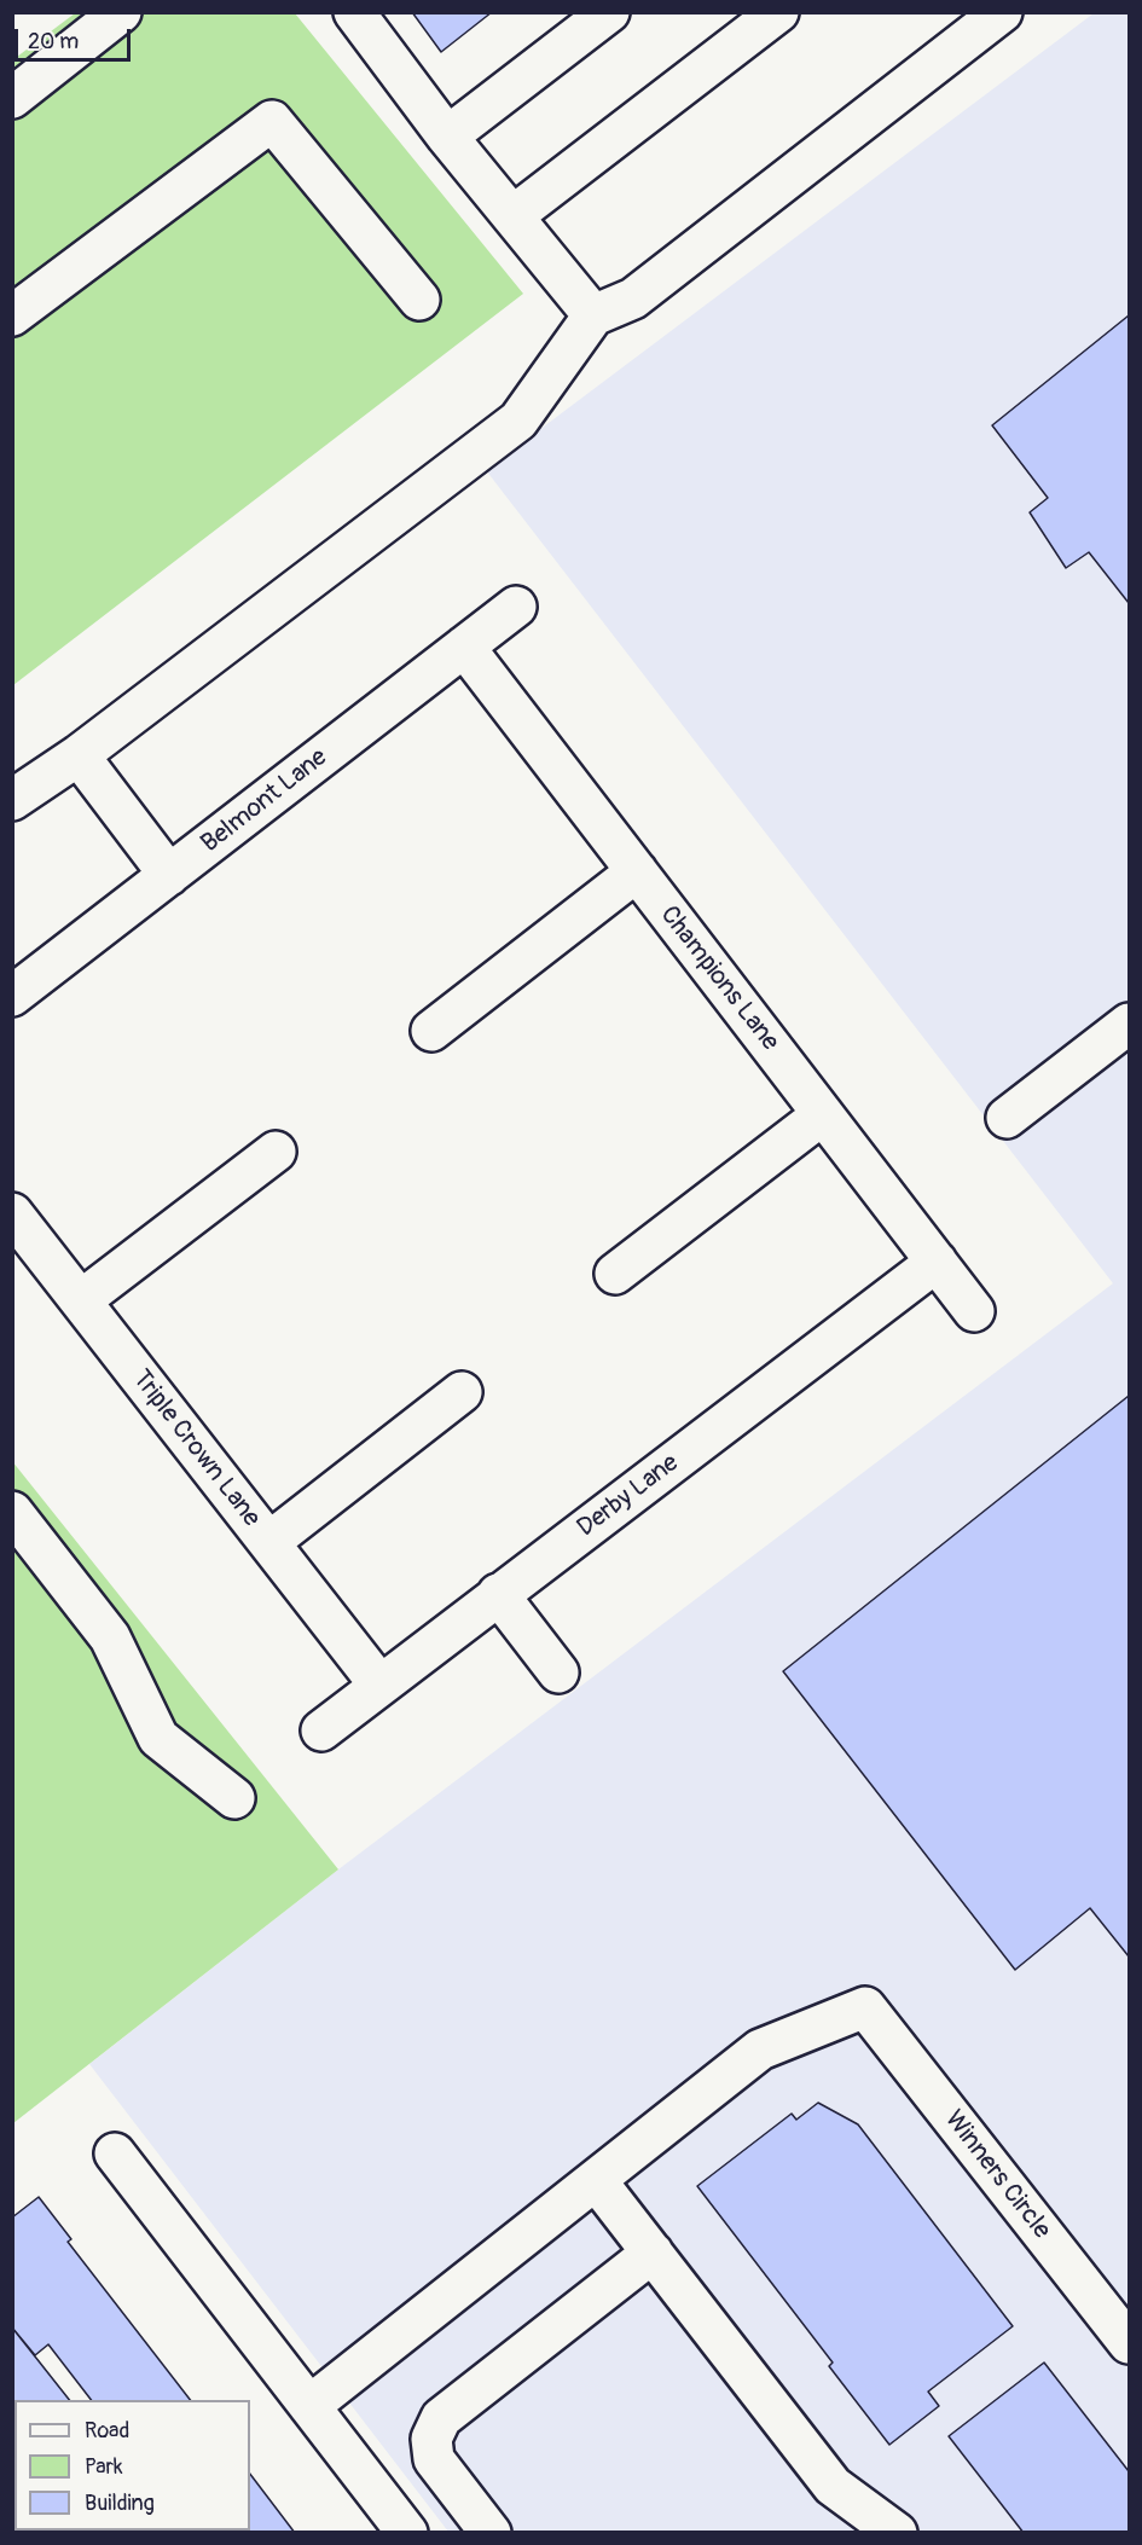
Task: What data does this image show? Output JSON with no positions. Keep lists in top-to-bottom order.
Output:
{
  "streets": {
    "street": [
      "Belmont Lane",
      "Champions Lane",
      "Triple Crown Lane",
      "Derby Lane",
      "Winners Circle"
    ]
  },
  "crossings": [
    ["Belmont Lane", "Champions Lane"],
    ["Champions Lane", "Derby Lane"],
    ["Triple Crown Lane", "Derby Lane"]
  ],
  "legend": ["Road", "Park", "Building"],
  "scale_bar": "20 m"
}
